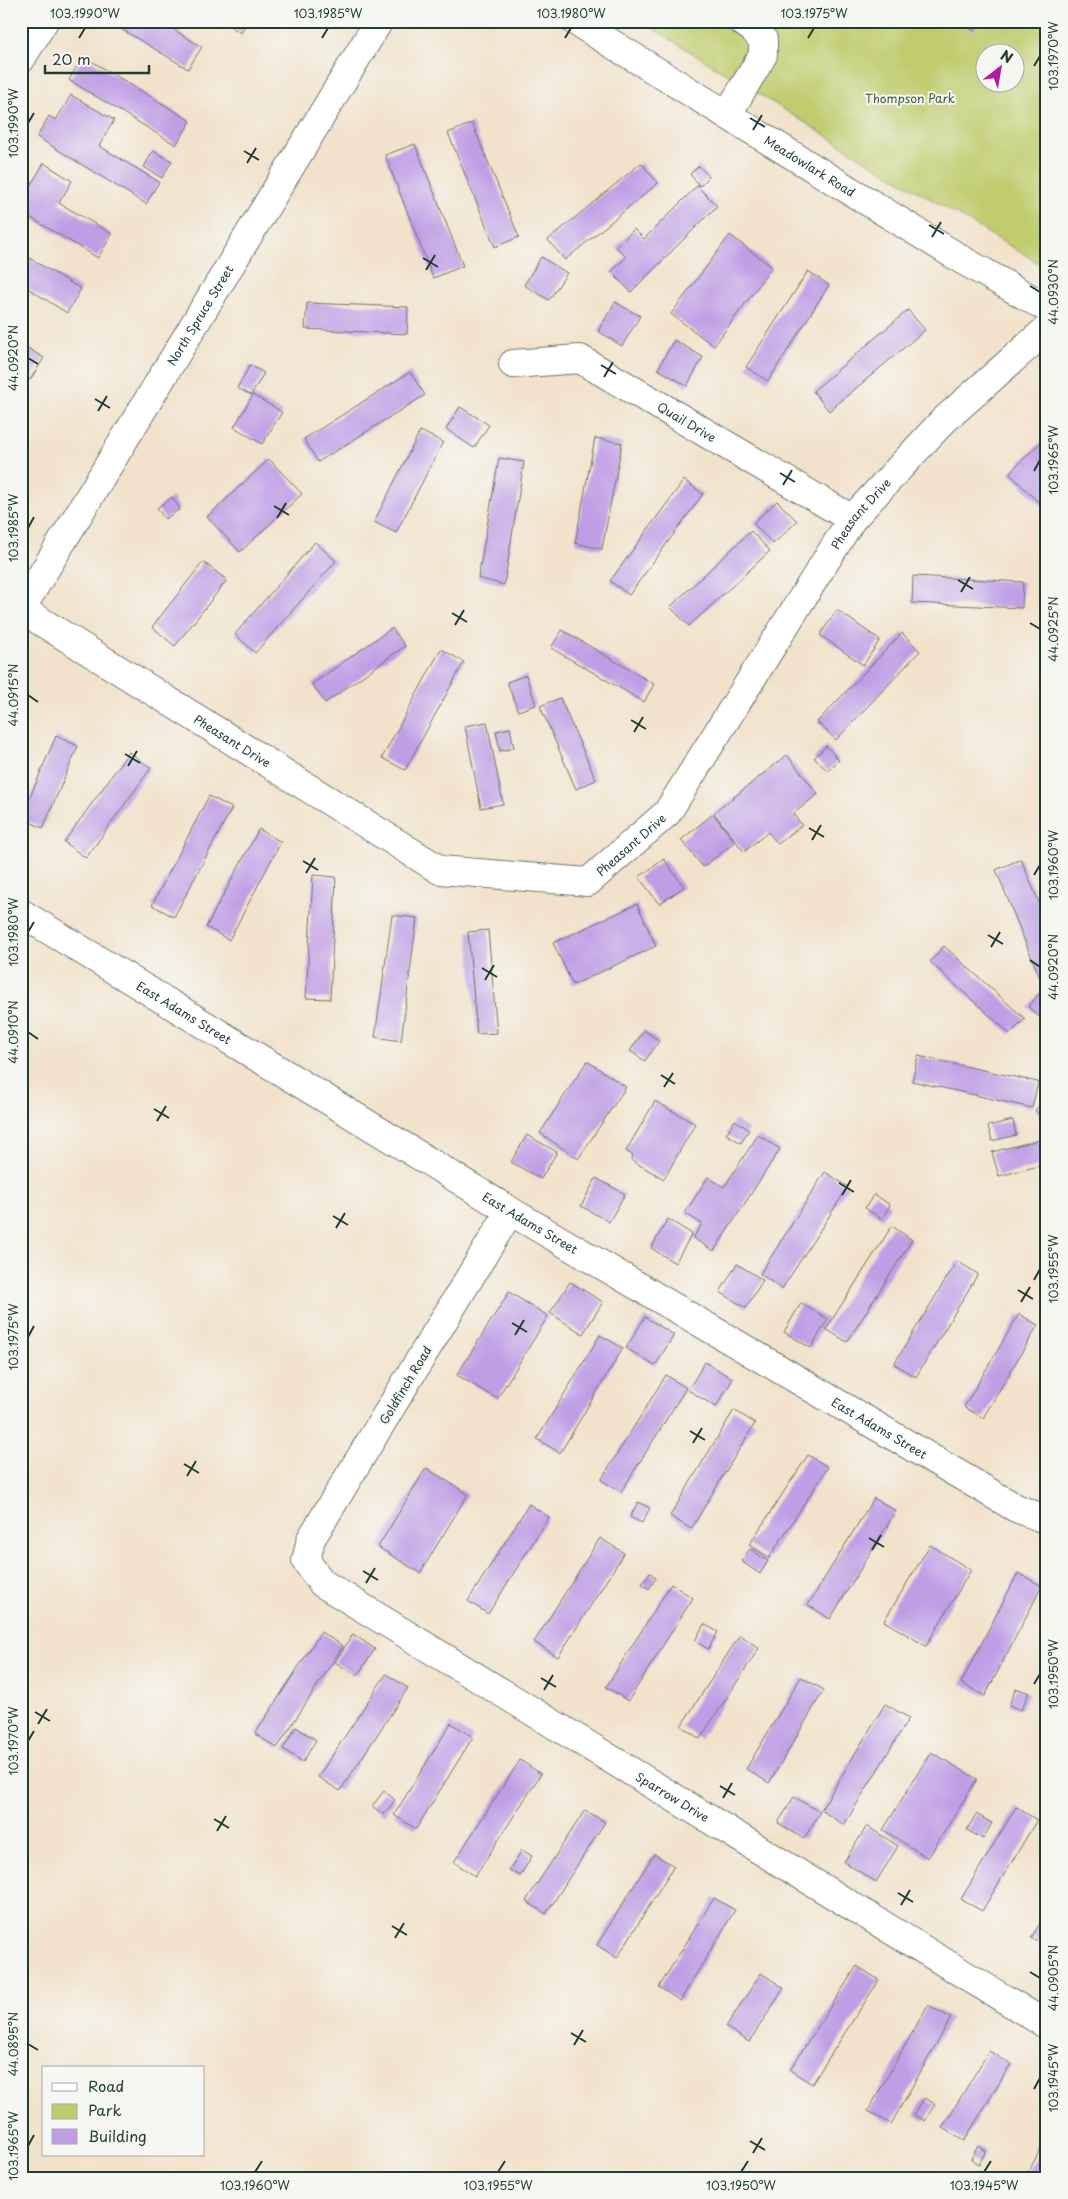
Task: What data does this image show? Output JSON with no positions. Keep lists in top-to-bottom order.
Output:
{
  "streets": {
    "street": [
      "Meadowlark Road",
      "North Spruce Street",
      "Quail Drive",
      "Pheasant Drive",
      "East Adams Street",
      "Goldfinch Road",
      "Sparrow Drive"
    ]
  },
  "crossings": [
    ["North Spruce Street", "Pheasant Drive"],
    ["Quail Drive", "Pheasant Drive"],
    ["East Adams Street", "Goldfinch Road"],
    ["Goldfinch Road", "Sparrow Drive"]
  ],
  "parks": ["Thompson Park"],
  "legend": ["Road", "Park", "Building"],
  "scale_bar": "20 m",
  "north": "top right",
  "coordinates": [
    "103.1990°W",
    "103.1985°W",
    "103.1980°W",
    "103.1975°W",
    "103.1970°W",
    "44.0930°N",
    "44.0920°N",
    "103.1965°W",
    "44.0925°N",
    "44.0915°N",
    "103.1960°W",
    "44.0910°N",
    "103.1955°W",
    "103.1950°W",
    "44.0905°N",
    "44.0895°N",
    "103.1945°W"
  ]
}
